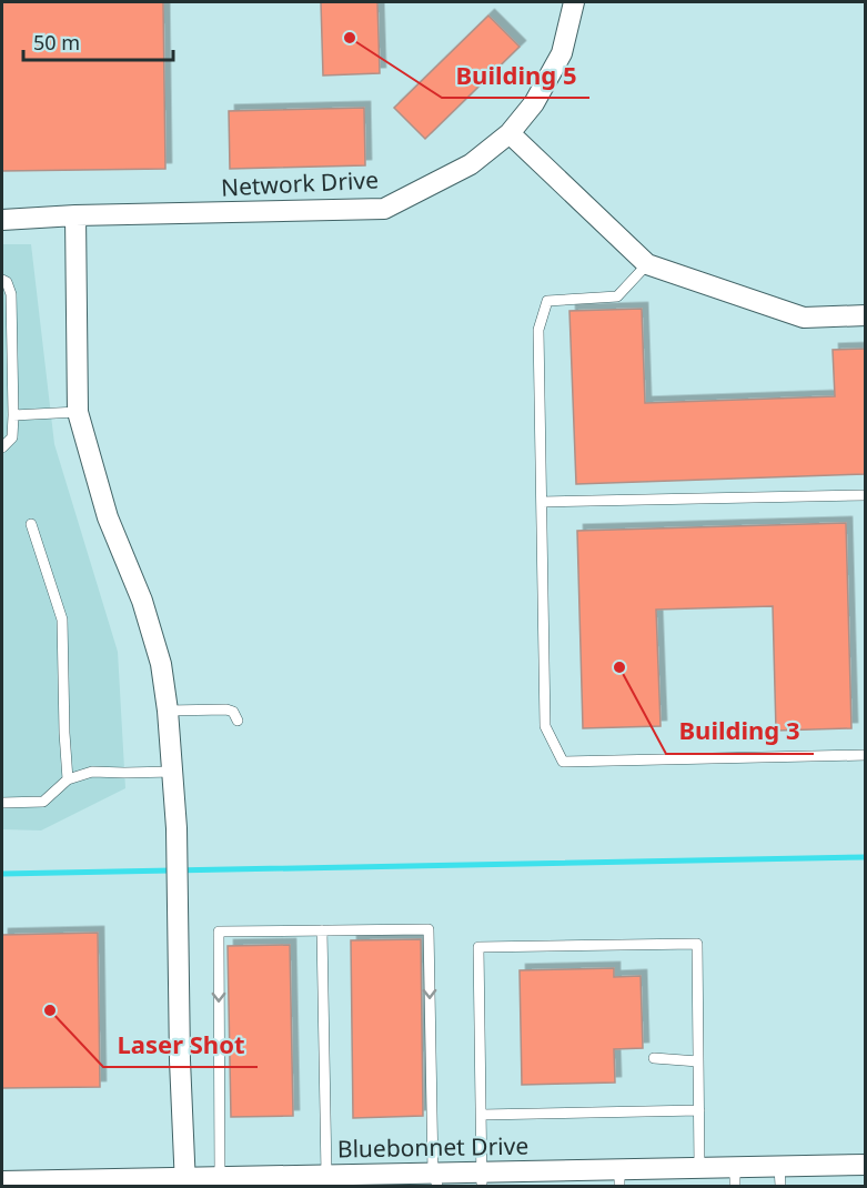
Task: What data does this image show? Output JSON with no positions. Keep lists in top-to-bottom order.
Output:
{
  "streets": {
    "street": ["Network Drive", "Bluebonnet Drive"]
  },
  "places": ["Building 5", "Building 3", "Laser Shot"],
  "scale_bar": "50 m"
}
